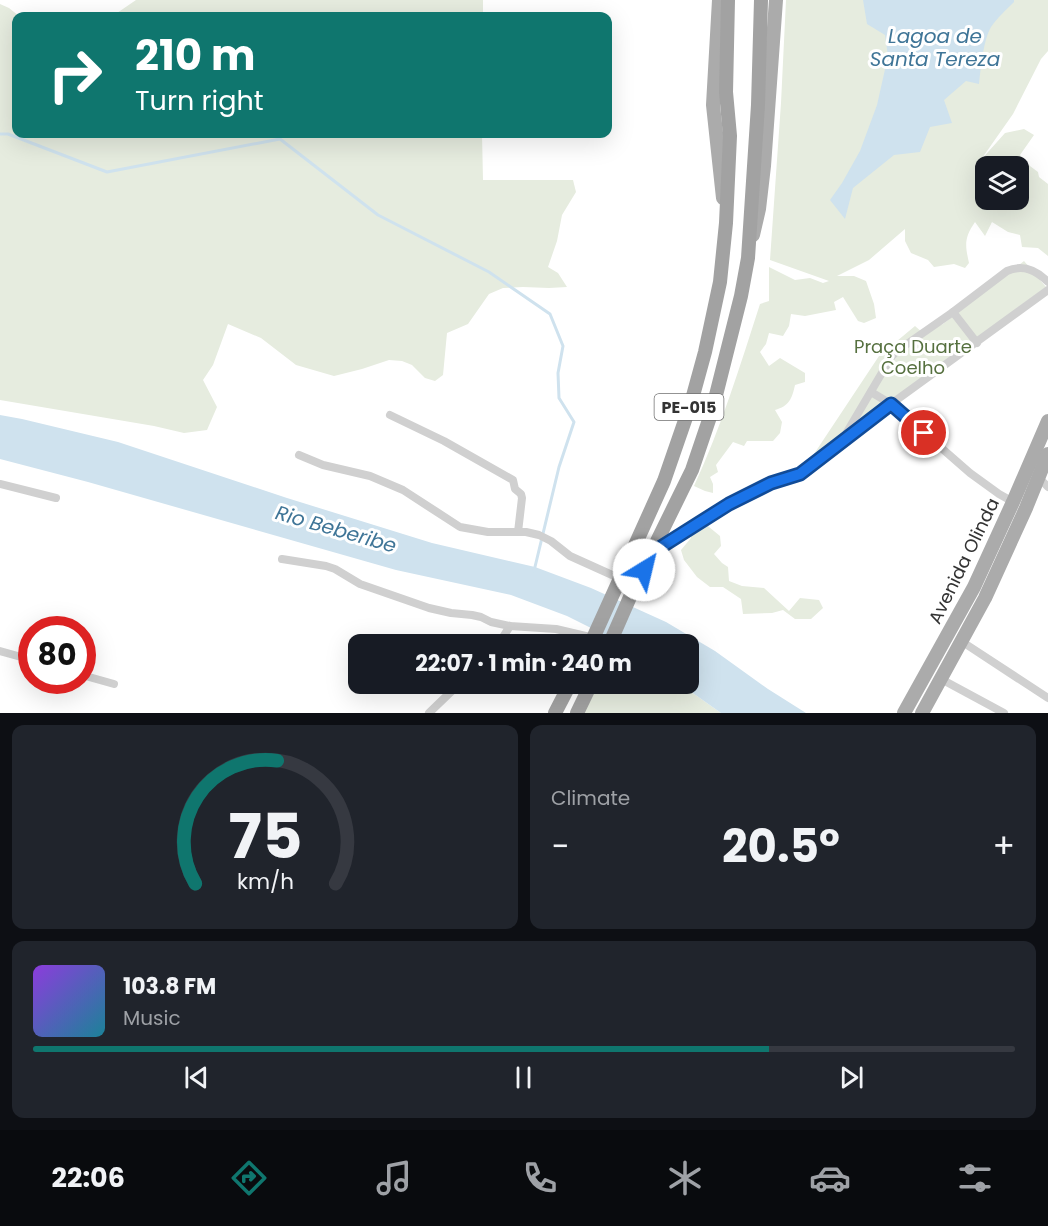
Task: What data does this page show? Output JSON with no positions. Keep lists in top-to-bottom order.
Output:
{
  "streets": {
    "highway": ["PE-015"],
    "main road": ["Avenida Olinda"]
  },
  "water": ["Lagoa de Santa Tereza", "Rio Beberibe"],
  "parks": ["Praça Duarte Coelho"],
  "page": {
    "turn": ["210 m", "Turn right"],
    "limit": "80",
    "trip": "22:07 · 1 min · 240 m",
    "tile": "Climate",
    "heat": ["−", "20.5°", "+"],
    "song": ["103.8 FM", "Music"],
    "tabs": "22:06",
    "gauge": ["75", "km/h"]
  }
}
